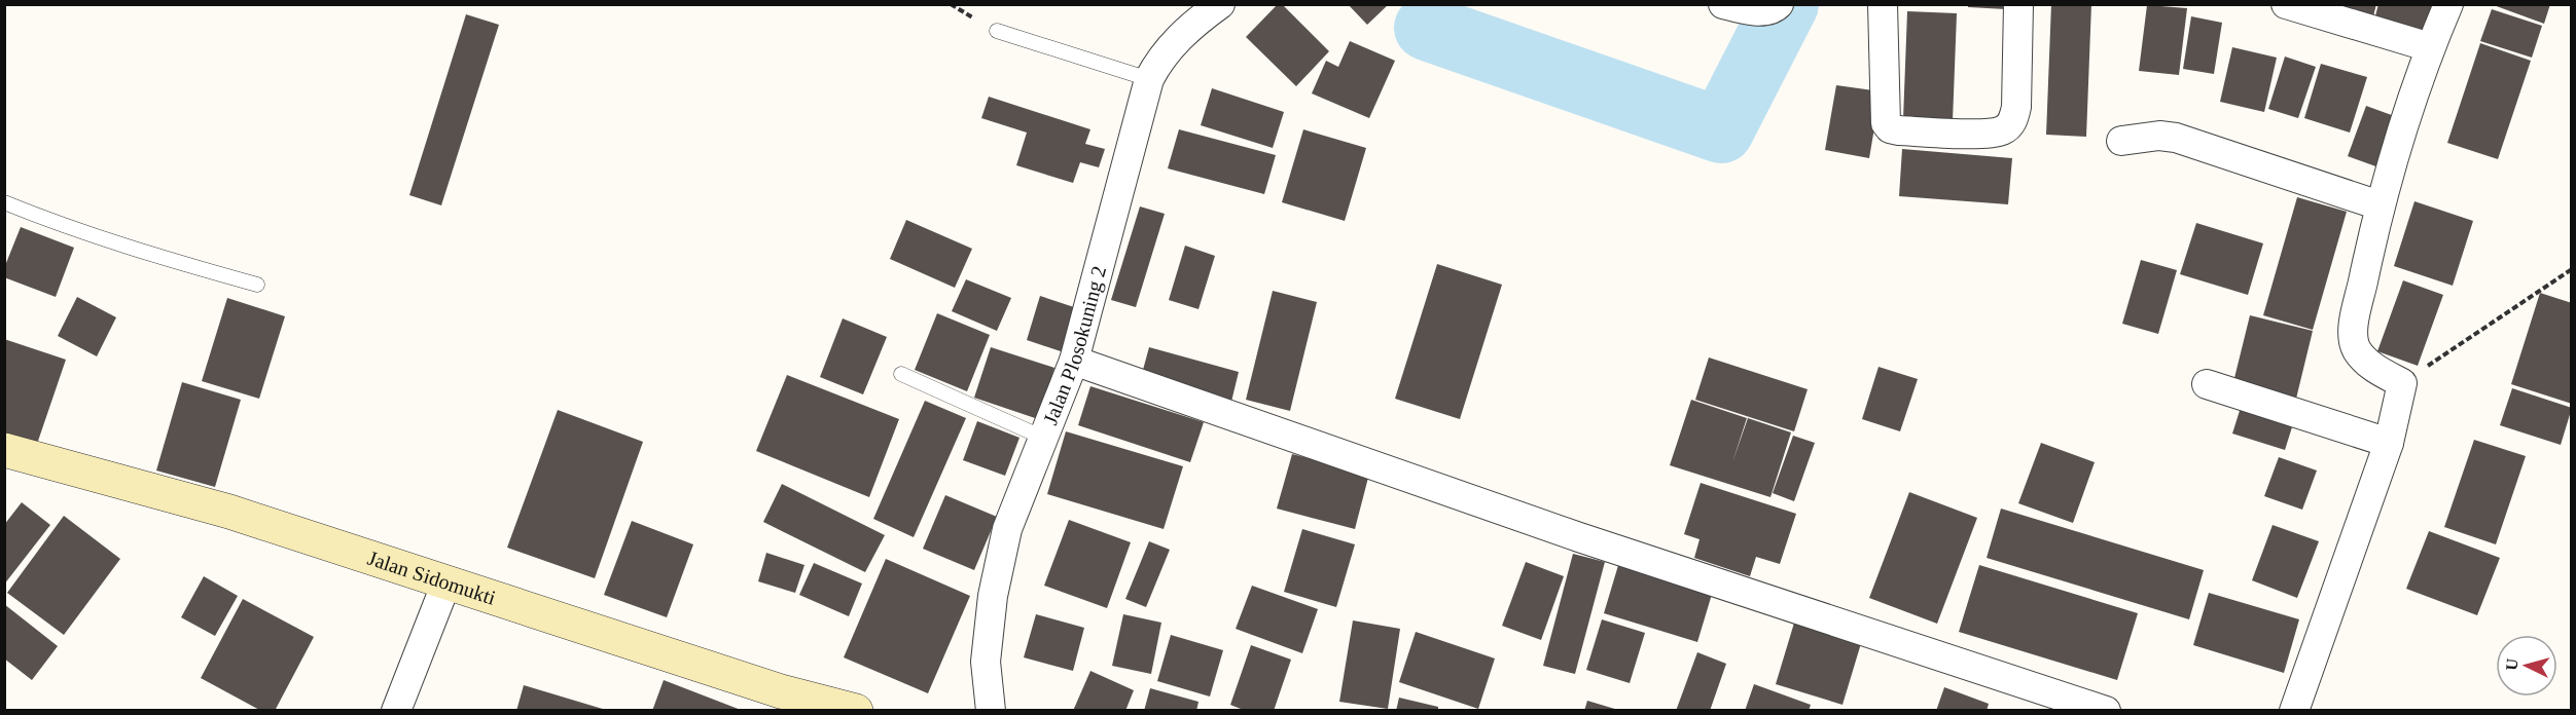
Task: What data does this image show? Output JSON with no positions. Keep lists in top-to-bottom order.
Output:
{
  "streets": {
    "main road": ["Jalan Sidomukti"],
    "street": ["Jalan Plosokuning 2"]
  },
  "north": "left"
}
